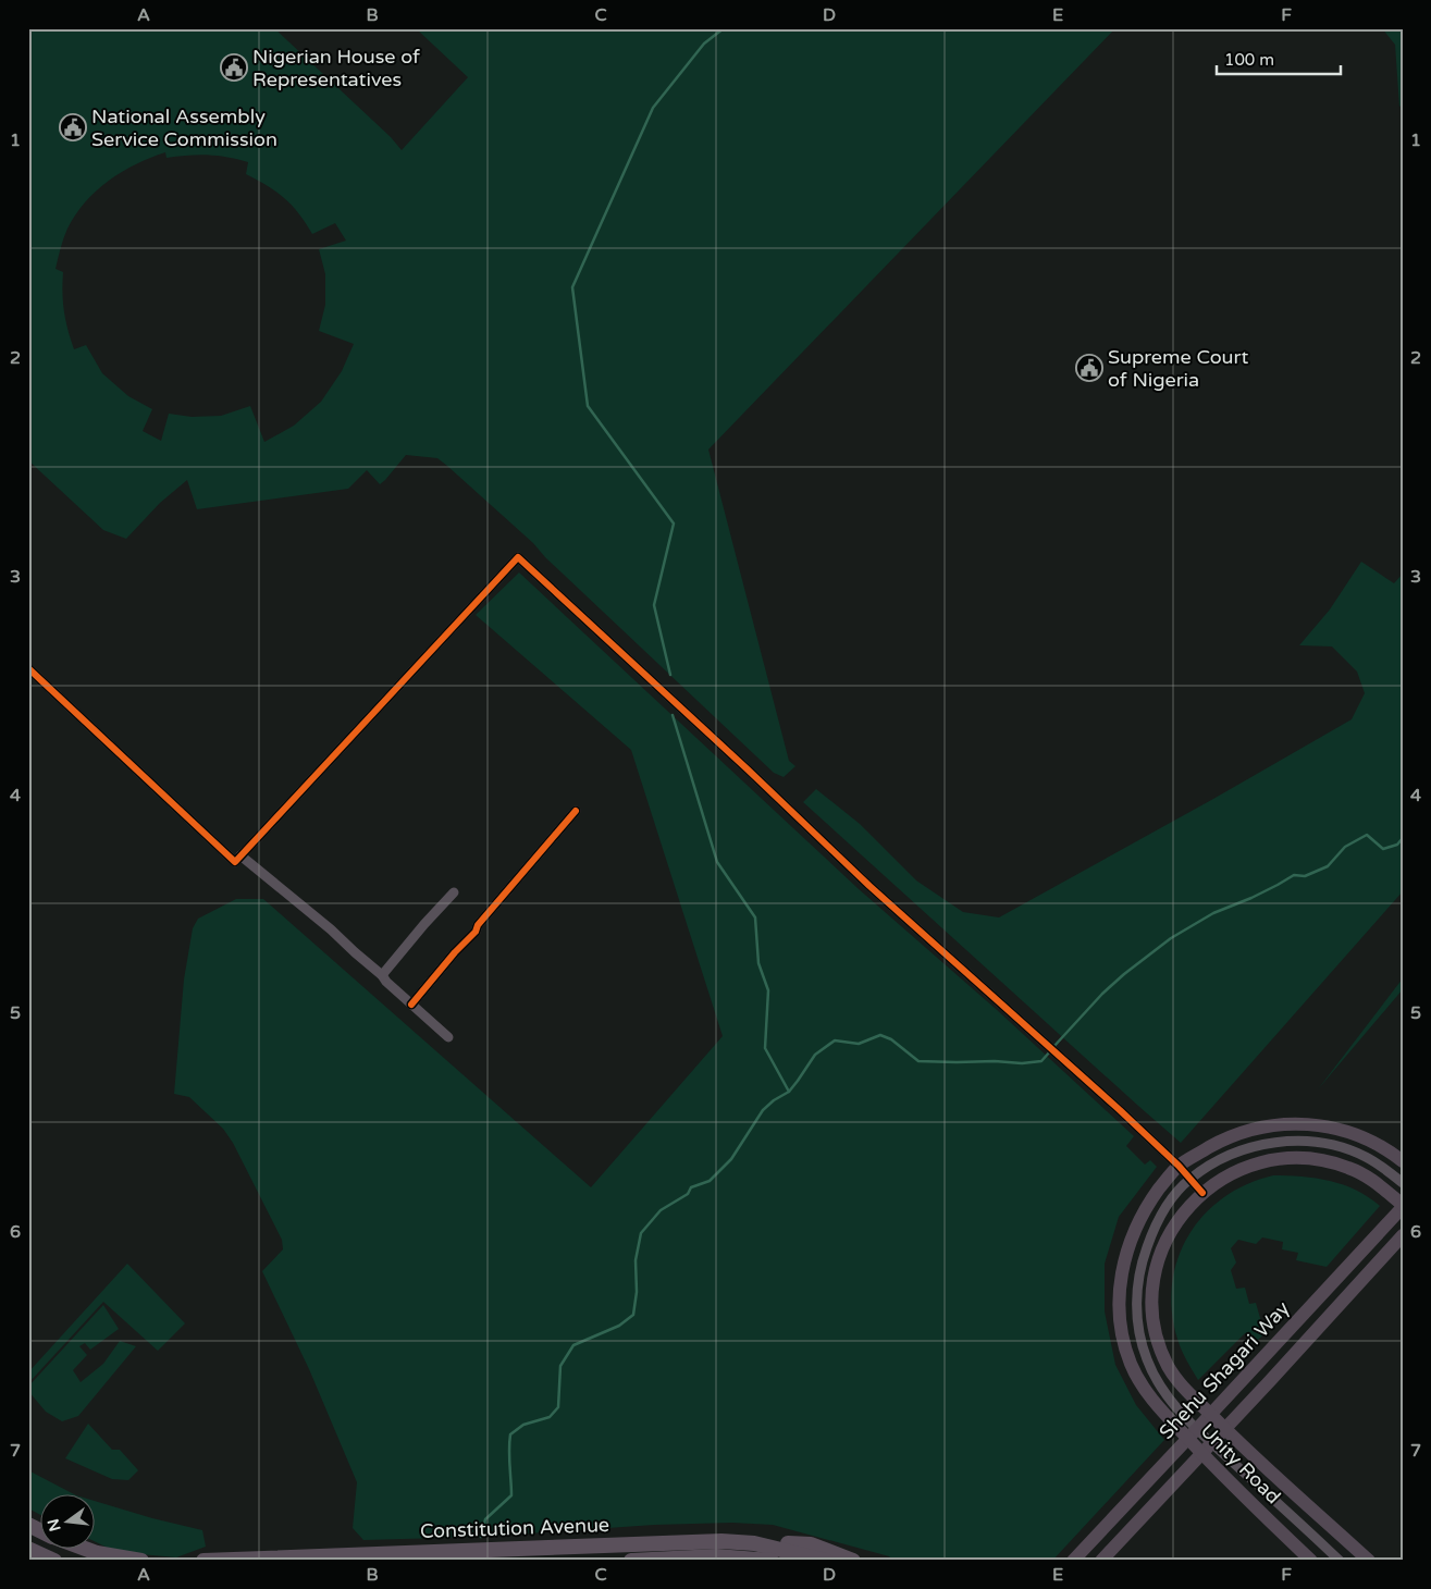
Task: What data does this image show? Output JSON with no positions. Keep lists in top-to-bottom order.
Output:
{
  "streets": {
    "main road": ["Constitution Avenue"],
    "street": ["Shehu Shagari Way", "Unity Road"]
  },
  "crossings": [
    ["Shehu Shagari Way", "Unity Road"]
  ],
  "places": {
    "public building": ["Nigerian House of Representatives", "National Assembly Service Commission", "Supreme Court of Nigeria"]
  },
  "scale_bar": "100 m",
  "north": "left",
  "grid": {
    "columns": [
      "A",
      "B",
      "C",
      "D",
      "E",
      "F"
    ],
    "rows": [
      "1",
      "2",
      "3",
      "4",
      "5",
      "6",
      "7"
    ]
  }
}
